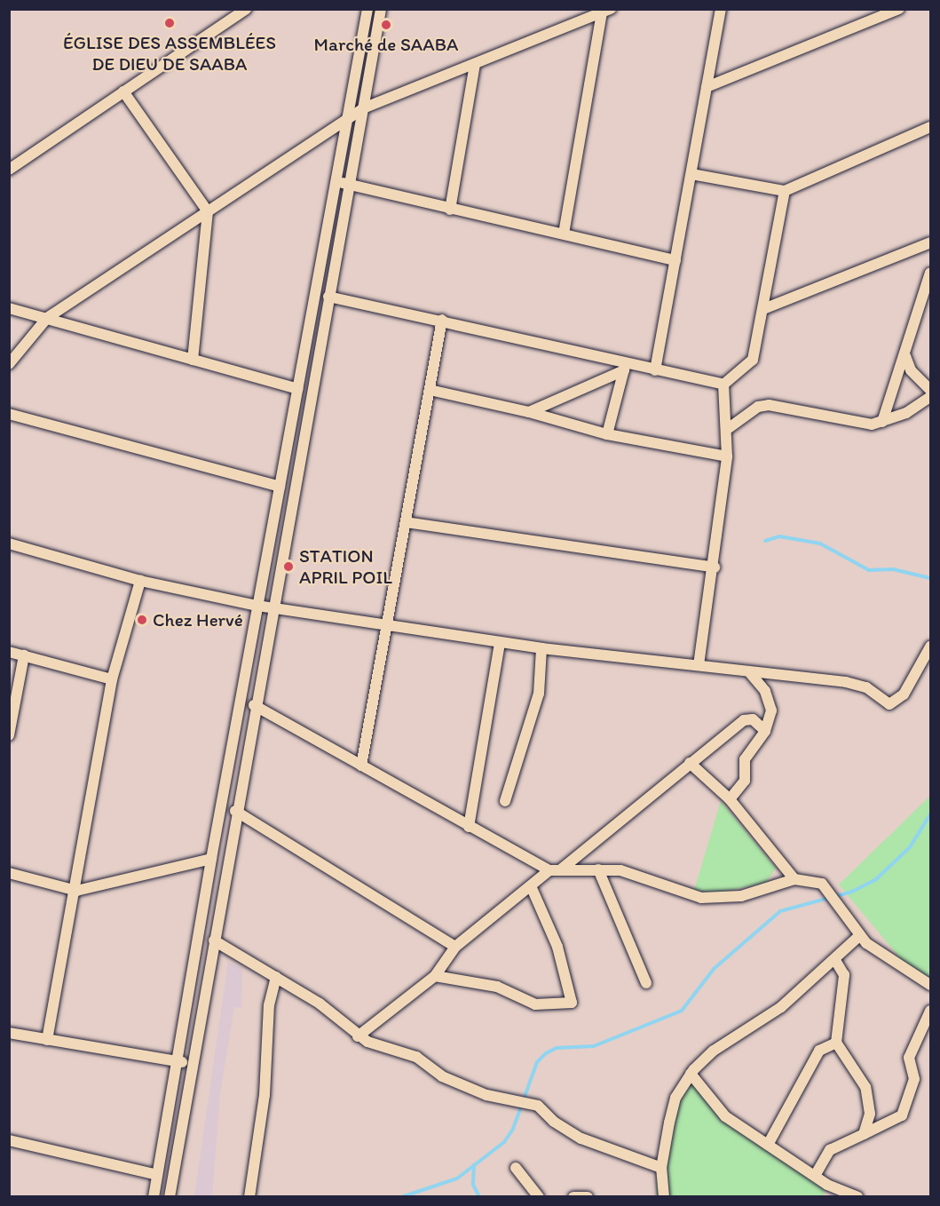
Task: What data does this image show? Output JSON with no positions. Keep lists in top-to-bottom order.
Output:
{
  "places": [
    "ÉGLISE DES ASSEMBLÉES DE DIEU DE SAABA",
    "Marché de SAABA",
    "STATION APRIL POIL",
    "Chez Hervé"
  ]
}
